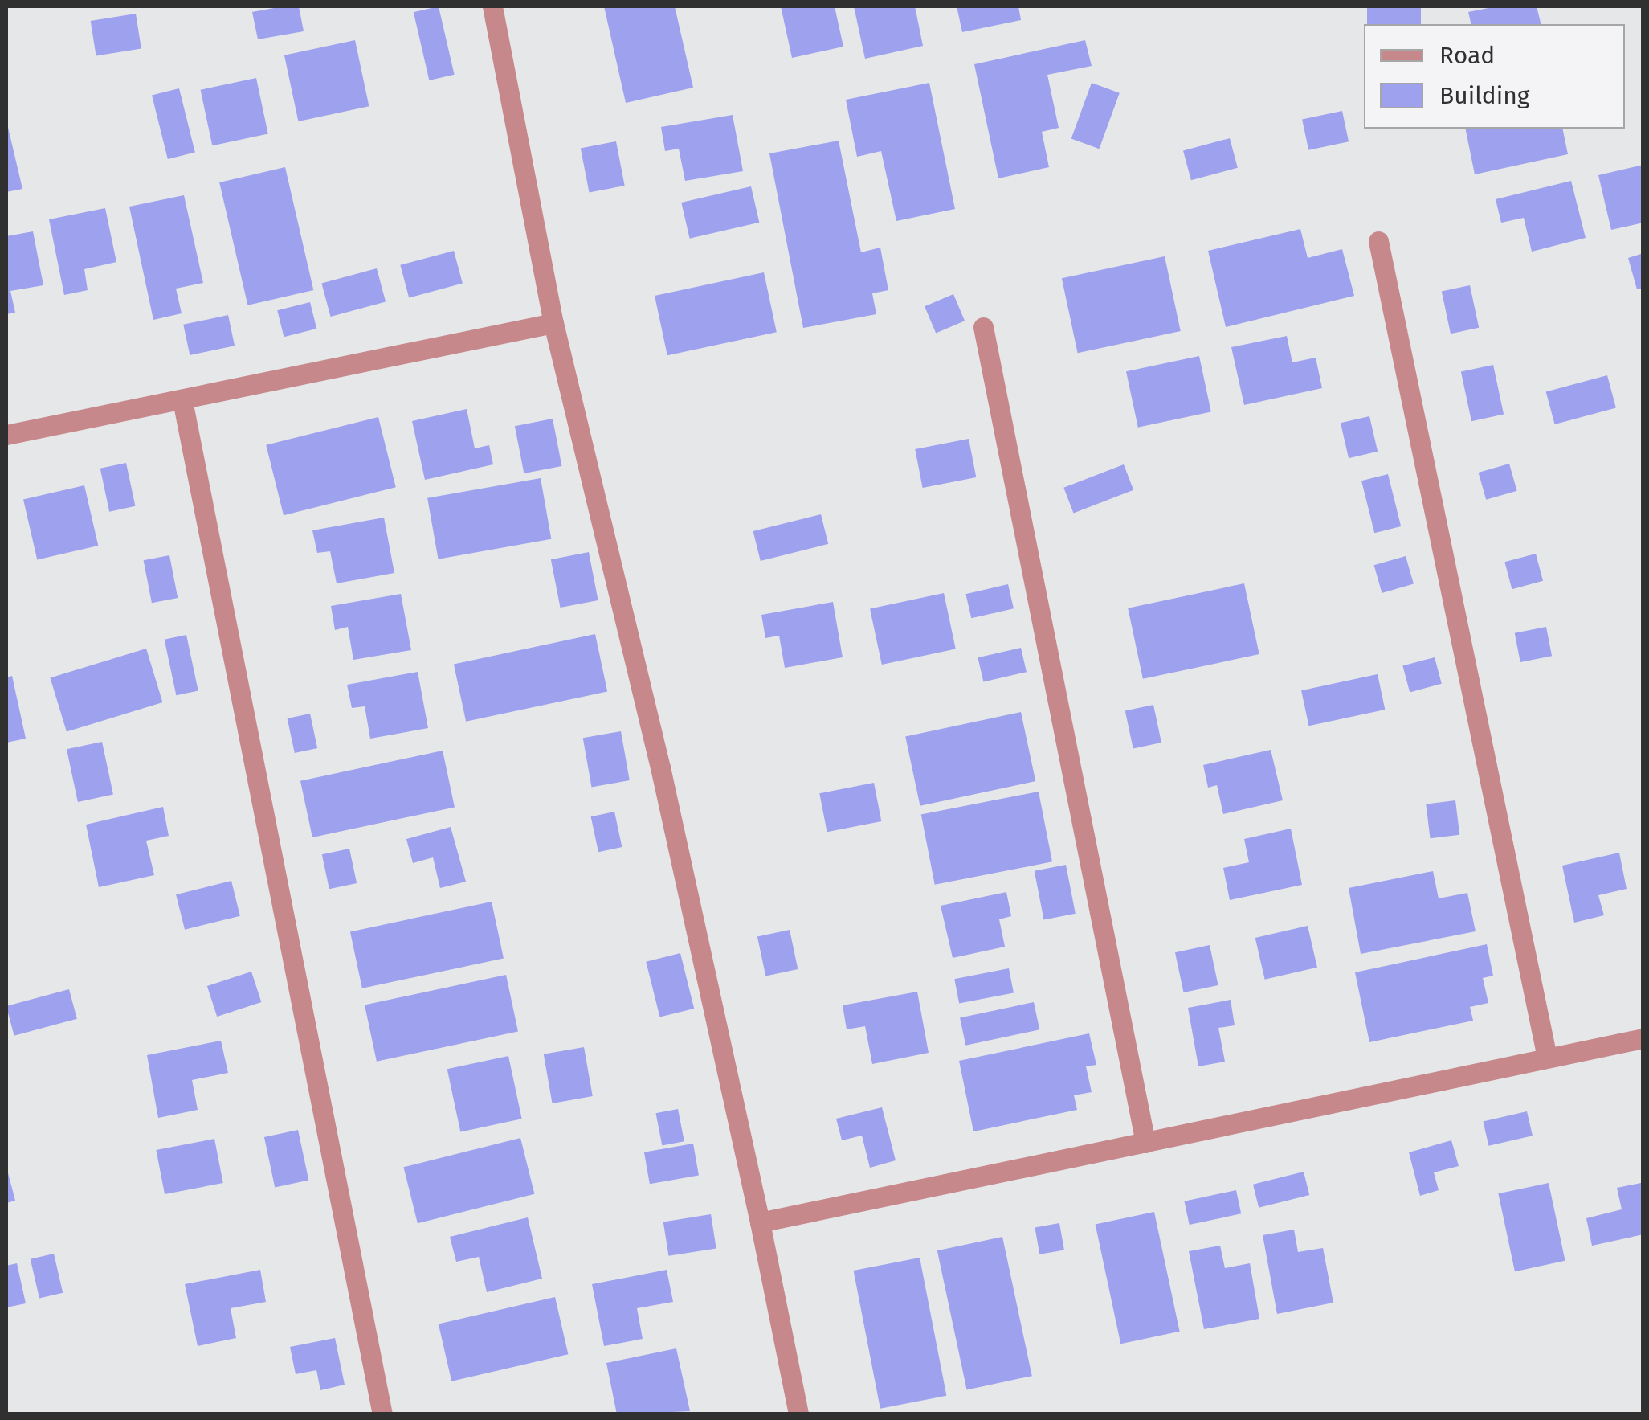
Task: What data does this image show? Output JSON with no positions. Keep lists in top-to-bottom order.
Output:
{
  "legend": ["Road", "Building"]
}
